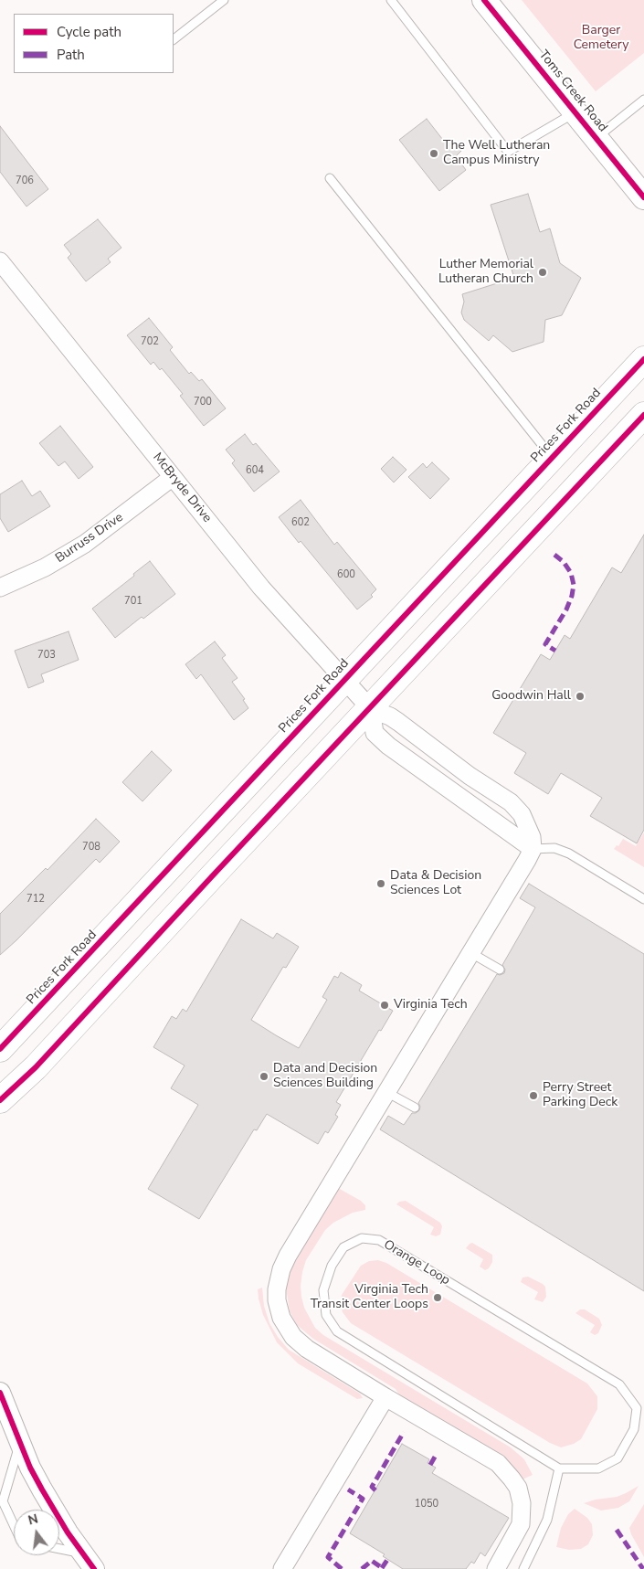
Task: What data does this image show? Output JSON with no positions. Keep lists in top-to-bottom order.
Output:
{
  "streets": {
    "main road": ["Toms Creek Road", "Prices Fork Road"],
    "street": ["McBryde Drive", "Burruss Drive"],
    "lane": ["Orange Loop"]
  },
  "crossings": [
    ["Prices Fork Road", "McBryde Drive"],
    ["McBryde Drive", "Burruss Drive"]
  ],
  "parks": ["Barger Cemetery"],
  "places": [
    "The Well Lutheran Campus Ministry",
    "Luther Memorial Lutheran Church",
    "Goodwin Hall",
    "Data & Decision Sciences Lot",
    "Virginia Tech",
    "Data and Decision Sciences Building",
    "Perry Street Parking Deck",
    "Virginia Tech Transit Center Loops"
  ],
  "house_numbers": [
    "706",
    "702",
    "700",
    "604",
    "602",
    "600",
    "701",
    "703",
    "708",
    "712",
    "1050"
  ],
  "legend": ["Cycle path", "Path"],
  "north": "top"
}
